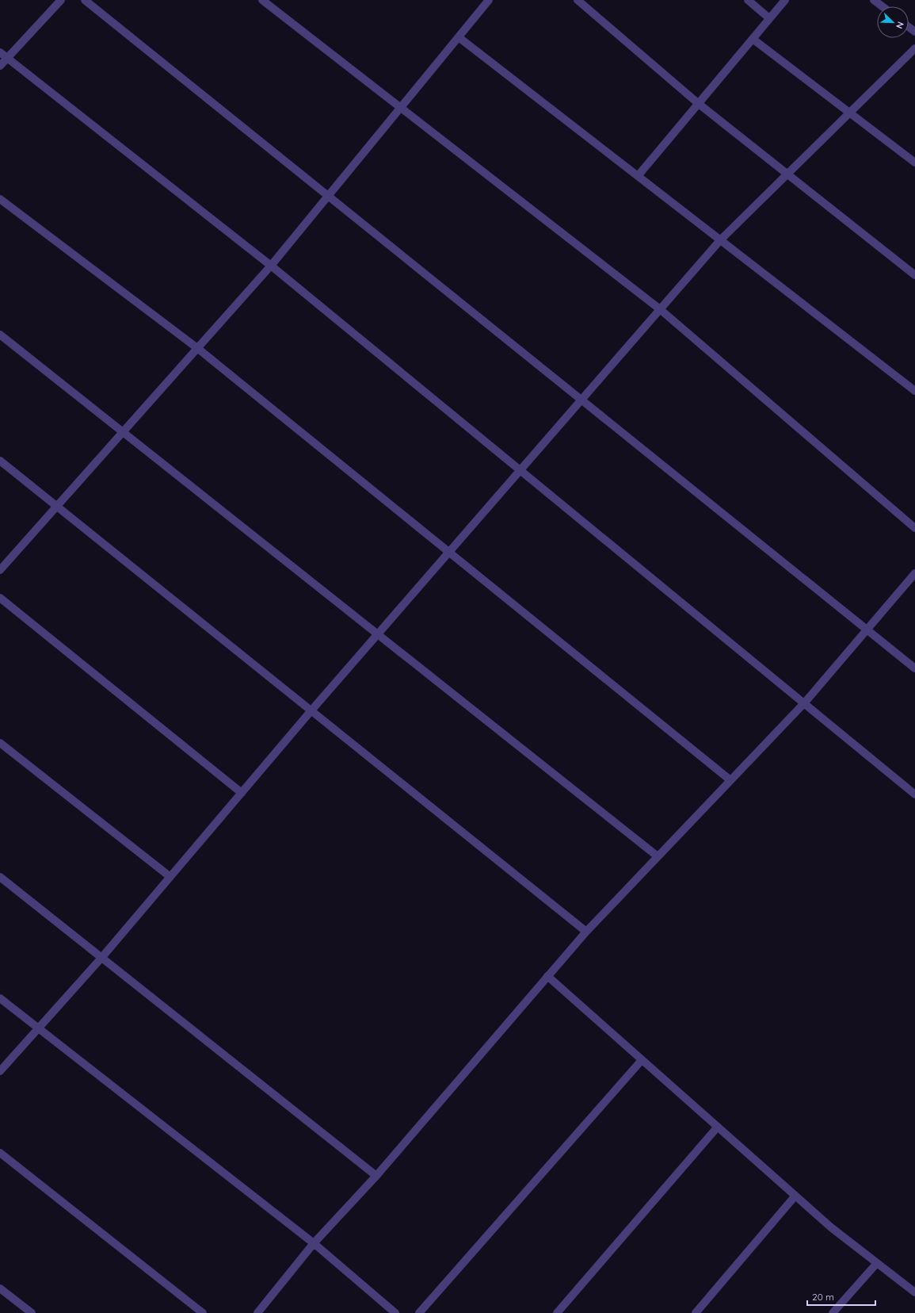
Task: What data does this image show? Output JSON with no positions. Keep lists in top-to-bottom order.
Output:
{
  "scale_bar": "20 m",
  "north": "bottom right"
}
